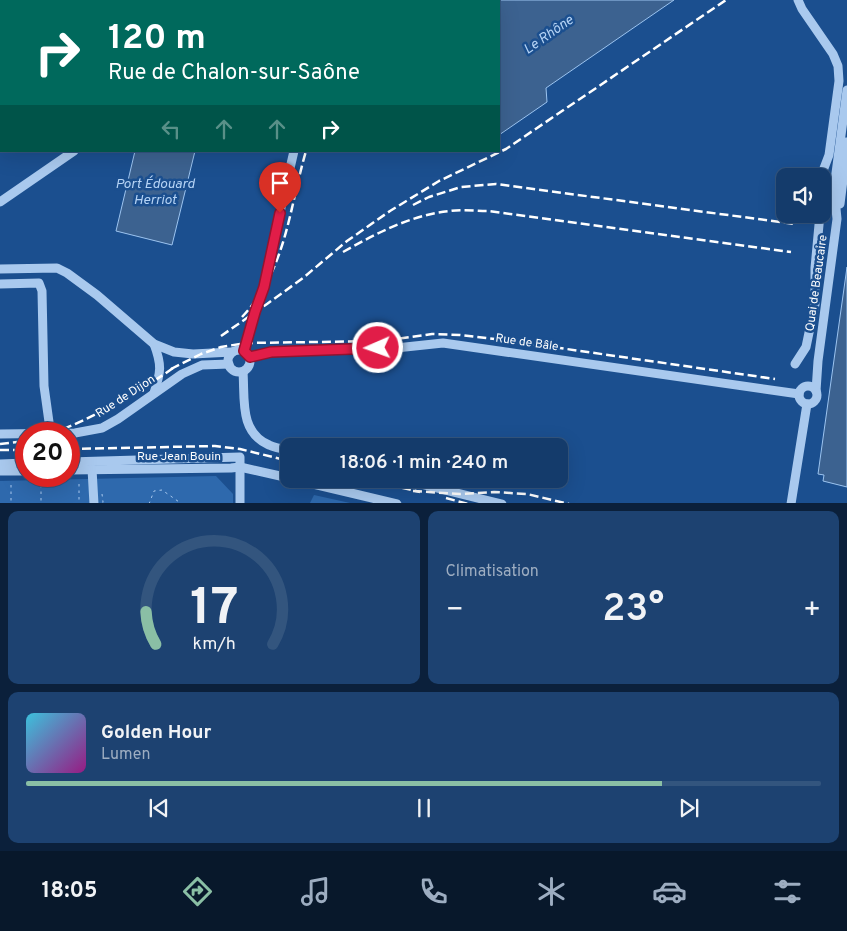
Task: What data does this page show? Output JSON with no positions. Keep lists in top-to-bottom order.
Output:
{
  "streets": {
    "street": [
      "Quai de Beaucaire",
      "Rue de Bâle",
      "Rue de Dijon",
      "Rue Jean Bouin"
    ]
  },
  "crossings": [
    ["Quai de Beaucaire", "Rue de Bâle"],
    ["Rue de Bâle", "Rue de Dijon"]
  ],
  "water": ["Le Rhône", "Port Édouard Herriot"],
  "page": {
    "turn": ["120 m", "Rue de Chalon-sur-Saône"],
    "limit": "20",
    "trip": "18:06 · 1 min · 240 m",
    "tile": "Climatisation",
    "heat": ["−", "23°", "+"],
    "song": ["Golden Hour", "Lumen"],
    "tabs": "18:05",
    "gauge": ["17", "km/h"]
  }
}
